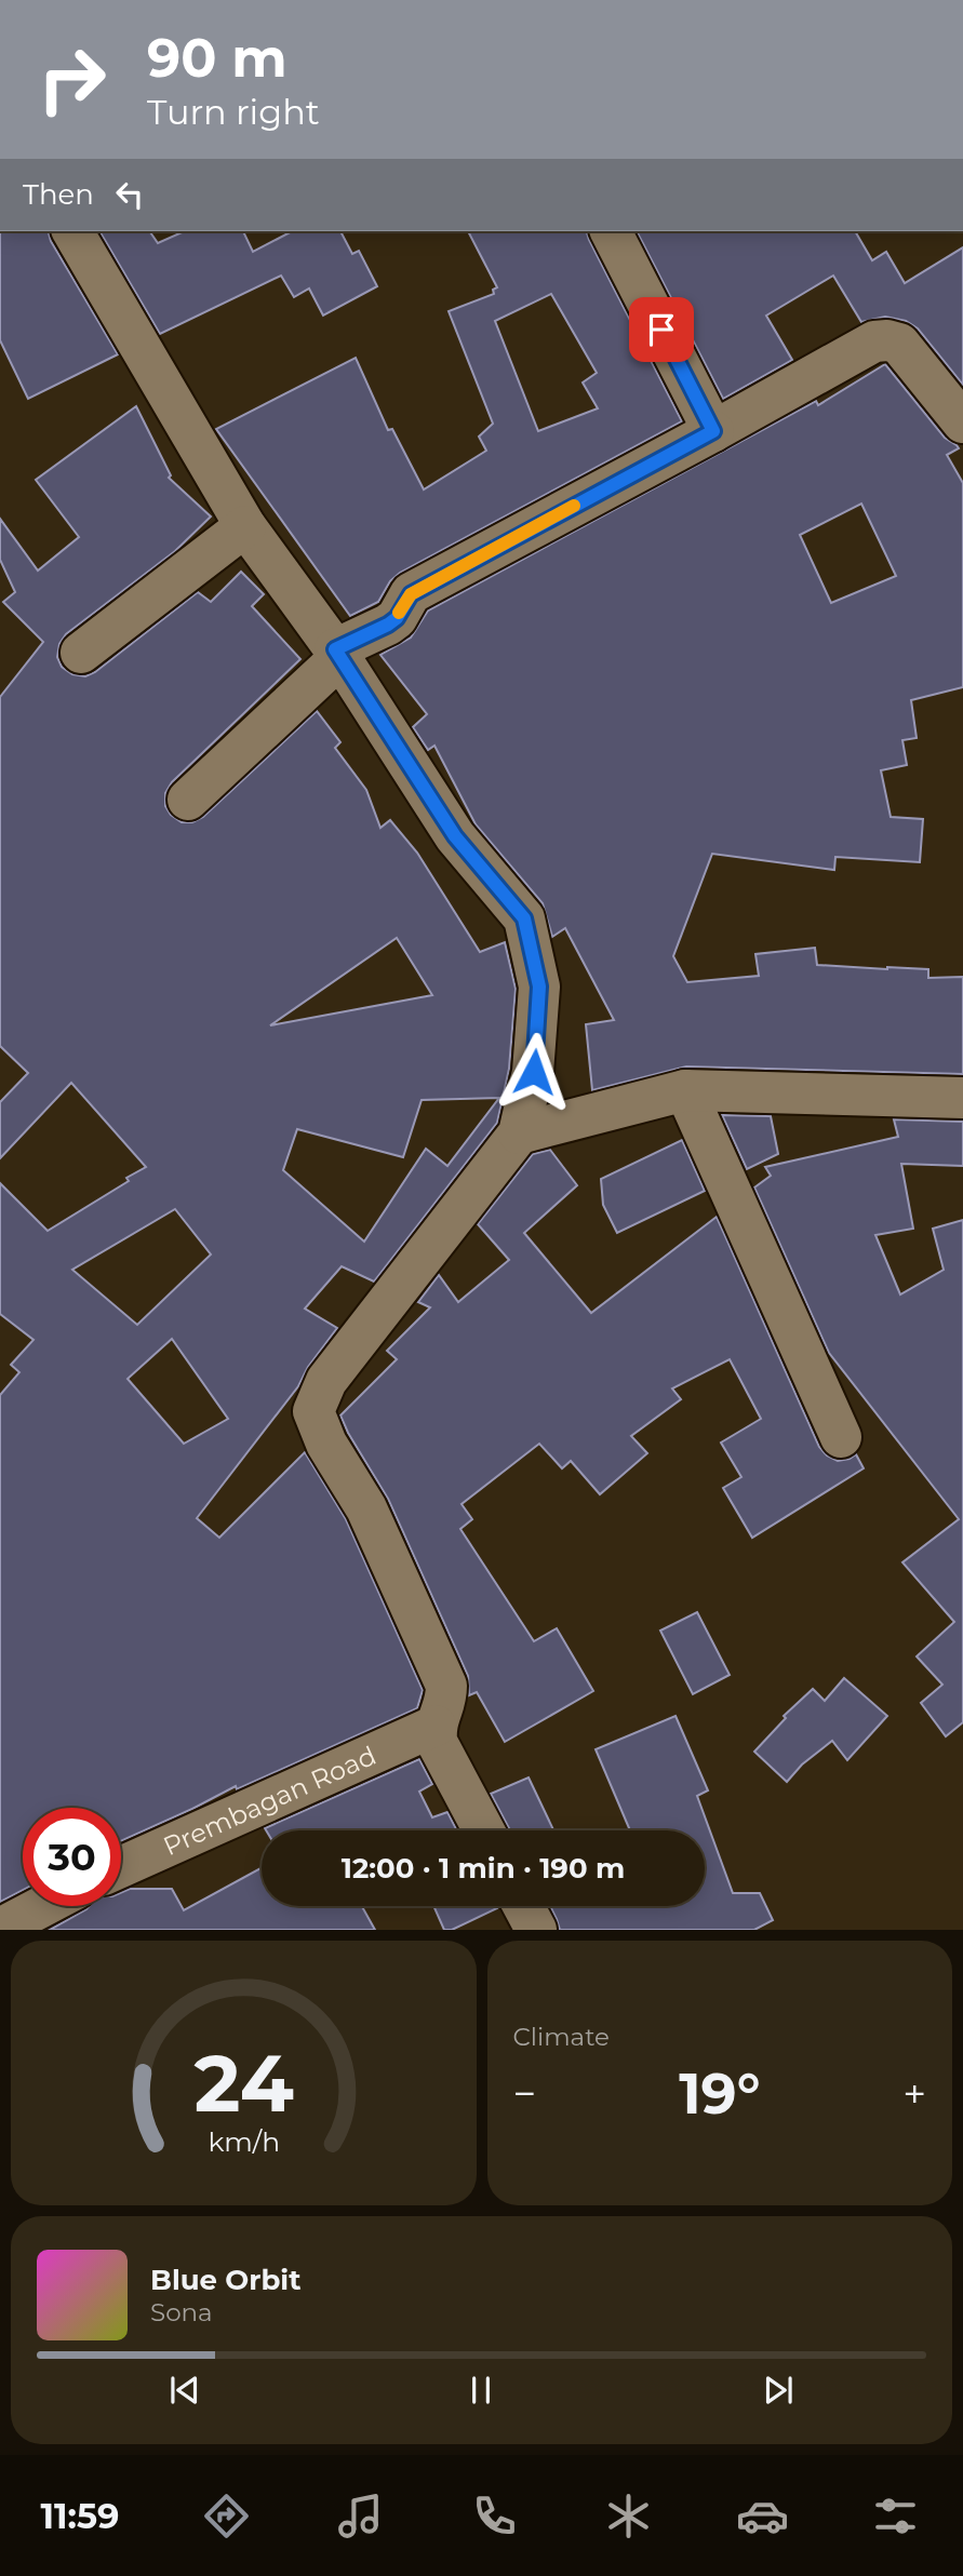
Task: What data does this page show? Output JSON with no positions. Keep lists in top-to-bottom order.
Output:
{
  "streets": {
    "street": ["Prembagan Road"]
  },
  "page": {
    "turn": ["90 m", "Turn right"],
    "then": "Then",
    "limit": "30",
    "trip": "12:00 · 1 min · 190 m",
    "tile": "Climate",
    "heat": ["−", "19°", "+"],
    "song": ["Blue Orbit", "Sona"],
    "tabs": "11:59",
    "gauge": ["24", "km/h"]
  }
}
